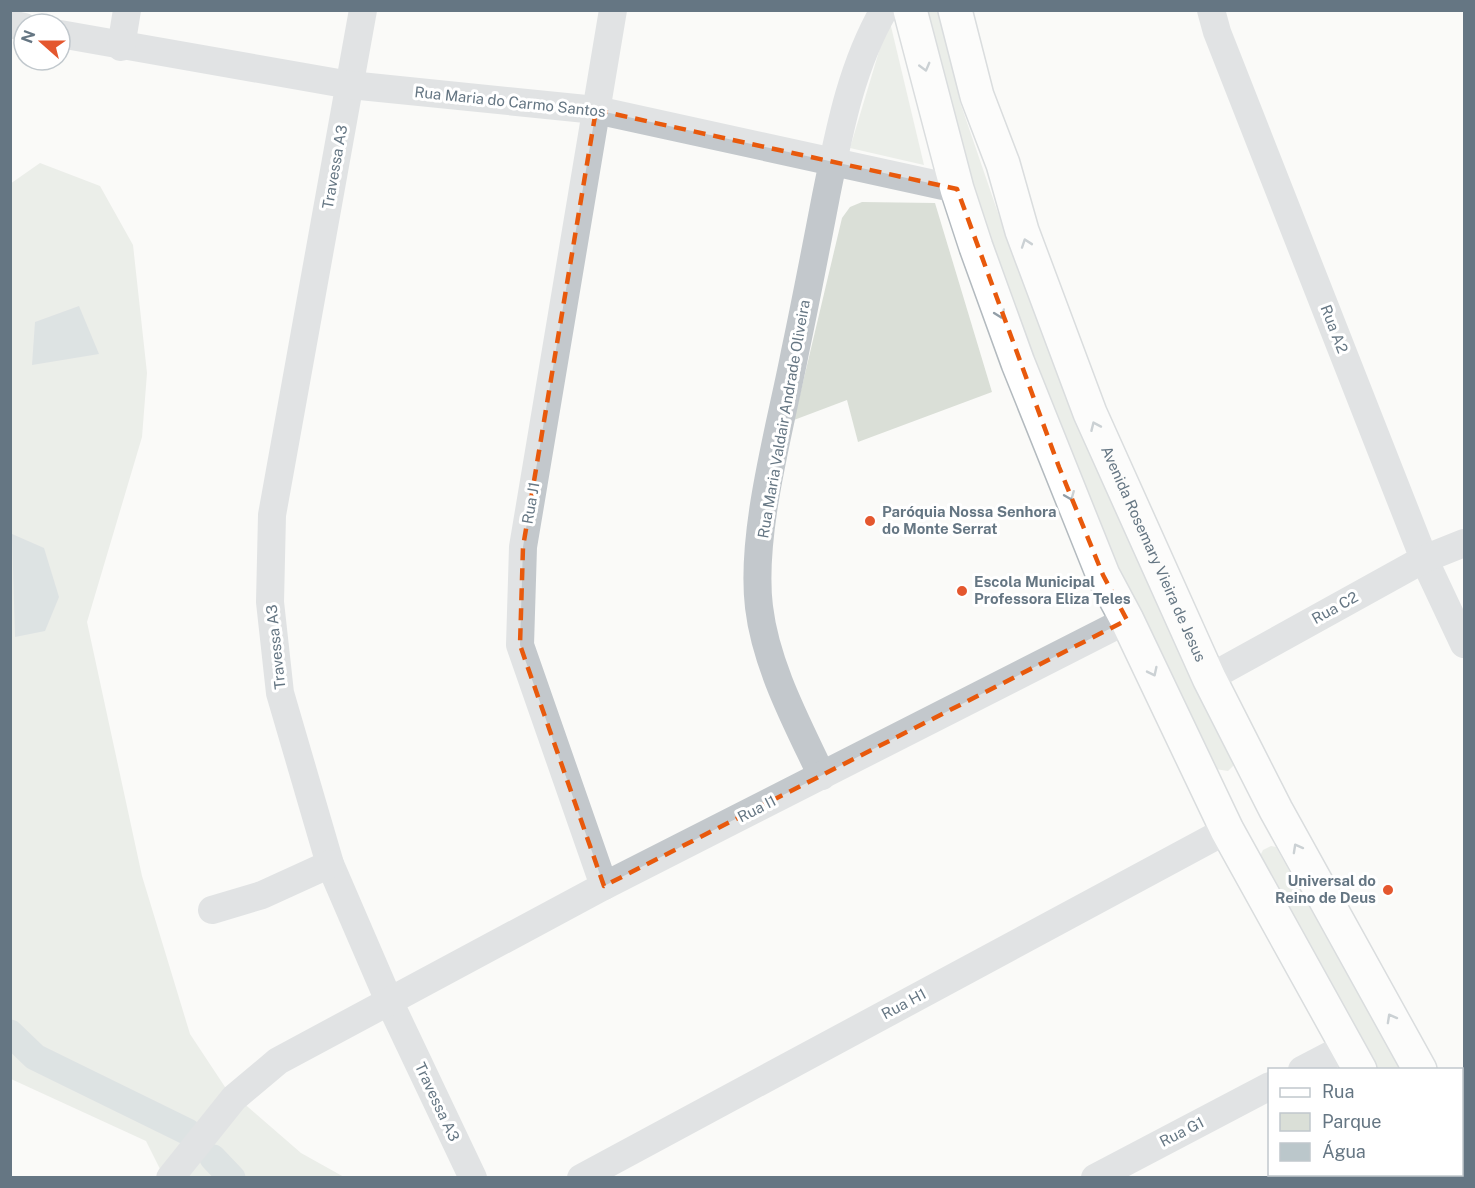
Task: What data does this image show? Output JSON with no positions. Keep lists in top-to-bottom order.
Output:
{
  "streets": {
    "street": [
      "Rua Maria do Carmo Santos",
      "Travessa A3",
      "Rua A2",
      "Rua Maria Valdair Andrade Oliveira",
      "Rua J1",
      "Avenida Rosemary Vieira de Jesus",
      "Rua C2",
      "Rua I1",
      "Rua H1",
      "Rua G1"
    ]
  },
  "crossings": [
    ["Rua Maria do Carmo Santos", "Travessa A3"],
    ["Rua Maria do Carmo Santos", "Rua Maria Valdair Andrade Oliveira"],
    ["Rua Maria do Carmo Santos", "Rua J1"],
    ["Travessa A3", "Rua I1"],
    ["Rua A2", "Rua C2"],
    ["Rua Maria Valdair Andrade Oliveira", "Rua I1"],
    ["Rua J1", "Rua I1"],
    ["Avenida Rosemary Vieira de Jesus", "Rua C2"]
  ],
  "places": ["Paróquia Nossa Senhora do Monte Serrat", "Escola Municipal Professora Eliza Teles", "Universal do Reino de Deus"],
  "legend": ["Rua", "Parque", "Água"],
  "north": "left"
}
